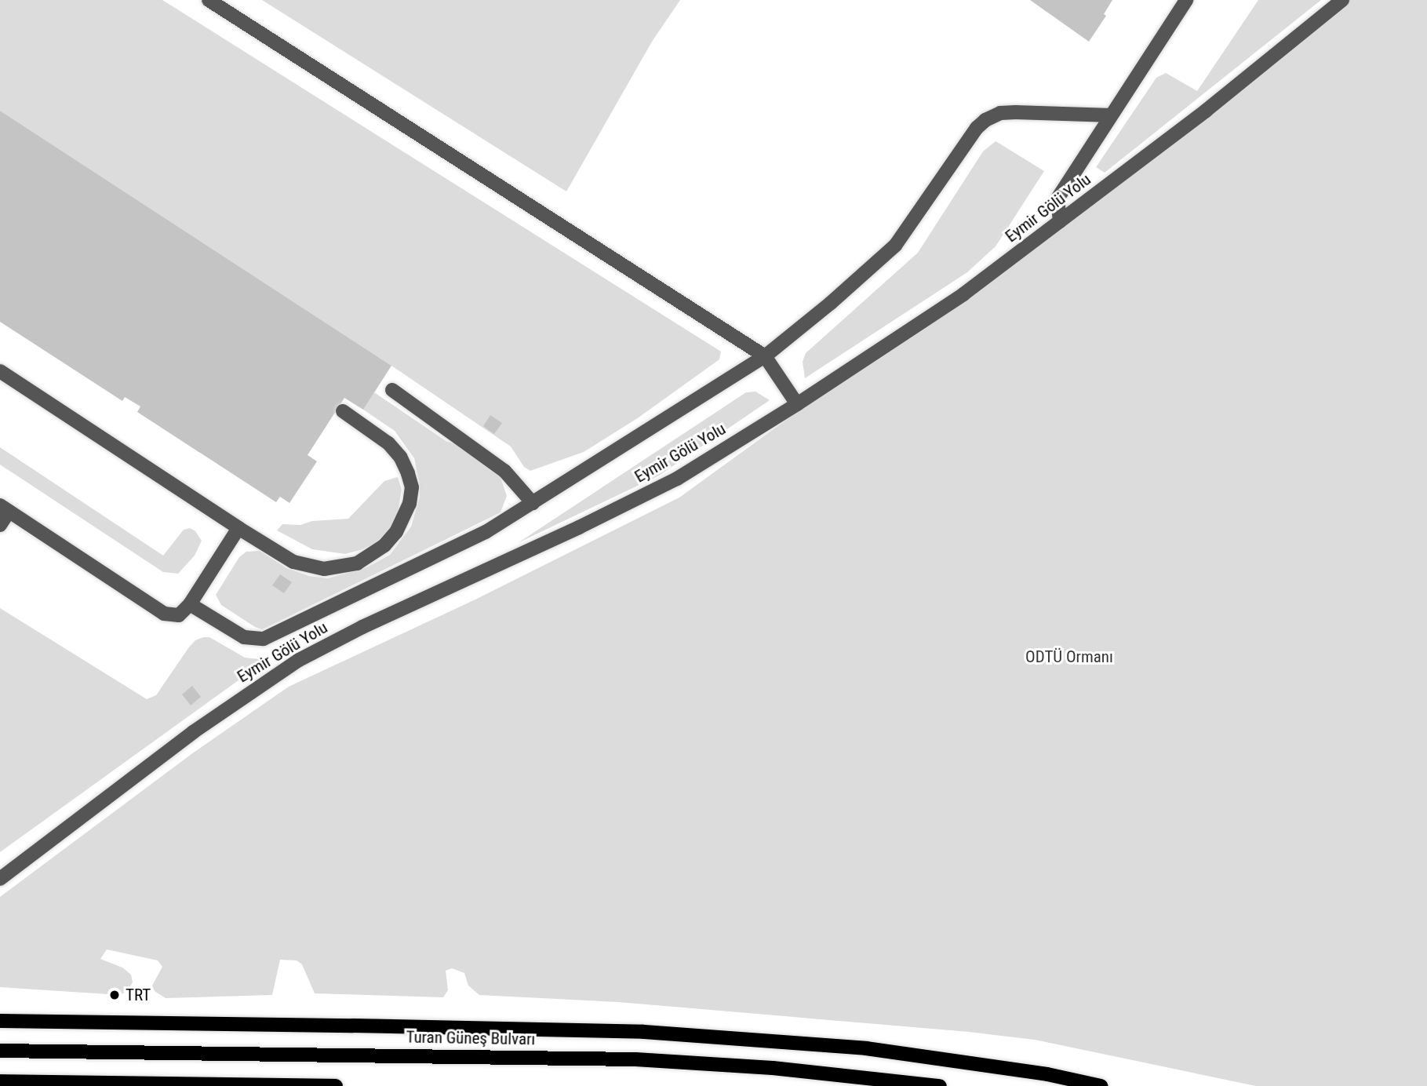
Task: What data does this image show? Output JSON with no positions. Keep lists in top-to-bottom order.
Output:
{
  "streets": {
    "main road": ["Turan Güneş Bulvarı"],
    "street": ["Eymir Gölü Yolu"]
  },
  "parks": ["ODTÜ Ormanı"],
  "places": ["TRT"]
}
